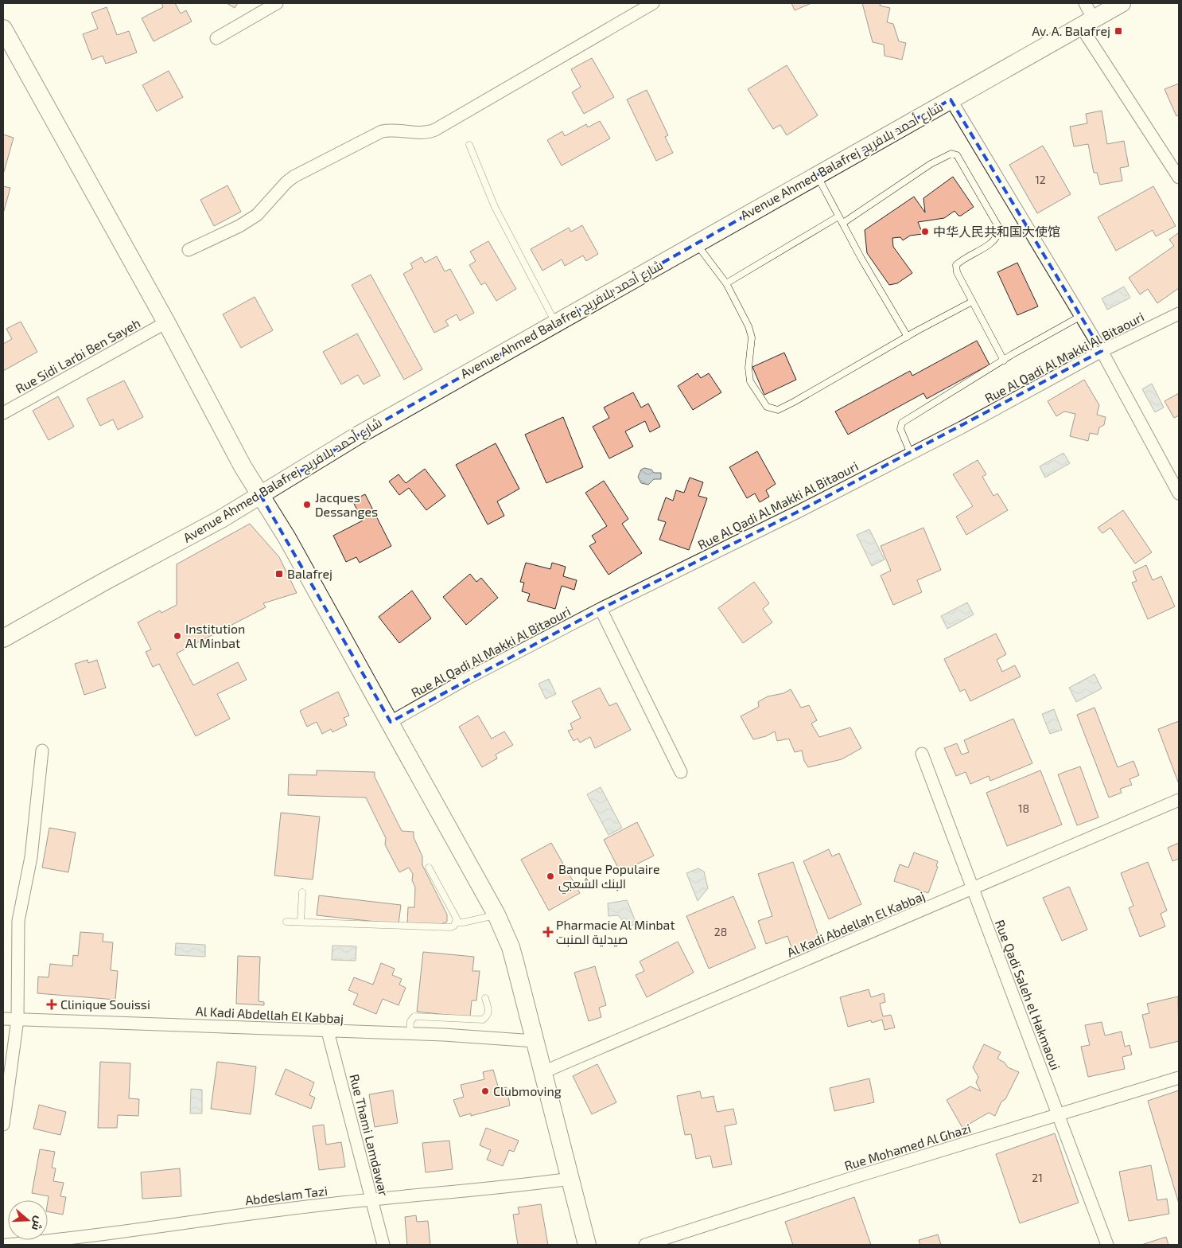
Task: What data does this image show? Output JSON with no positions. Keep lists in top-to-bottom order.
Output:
{
  "streets": {
    "main road": ["Avenue Ahmed Balafrej شارع أحمد بلافريج"],
    "street": [
      "Rue Sidi Larbi Ben Sayeh",
      "Rue Al Qadi Al Makki Al Bitaouri",
      "Al Kadi Abdellah El Kabbaj",
      "Rue Qadi Saleh el Hakmaoui",
      "Rue Thami Lamdawar",
      "Rue Mohamed Al Ghazi",
      "Abdeslam Tazi"
    ]
  },
  "crossings": [
    ["Al Kadi Abdellah El Kabbaj", "Rue Qadi Saleh el Hakmaoui"],
    ["Al Kadi Abdellah El Kabbaj", "Rue Thami Lamdawar"],
    ["Rue Qadi Saleh el Hakmaoui", "Rue Mohamed Al Ghazi"],
    ["Rue Thami Lamdawar", "Abdeslam Tazi"]
  ],
  "places": {
    "transit": ["Av. A. Balafrej", "Balafrej"],
    "other": [
      "中华人民共和国大使馆",
      "Jacques Dessanges",
      "Institution Al Minbat",
      "Banque Populaire البنك الشعبي",
      "Clubmoving"
    ],
    "health": ["Pharmacie Al Minbat صيدلية المنبت", "Clinique Souissi"]
  },
  "house_numbers": [
    "12",
    "18",
    "28",
    "21"
  ],
  "north": "right"
}
